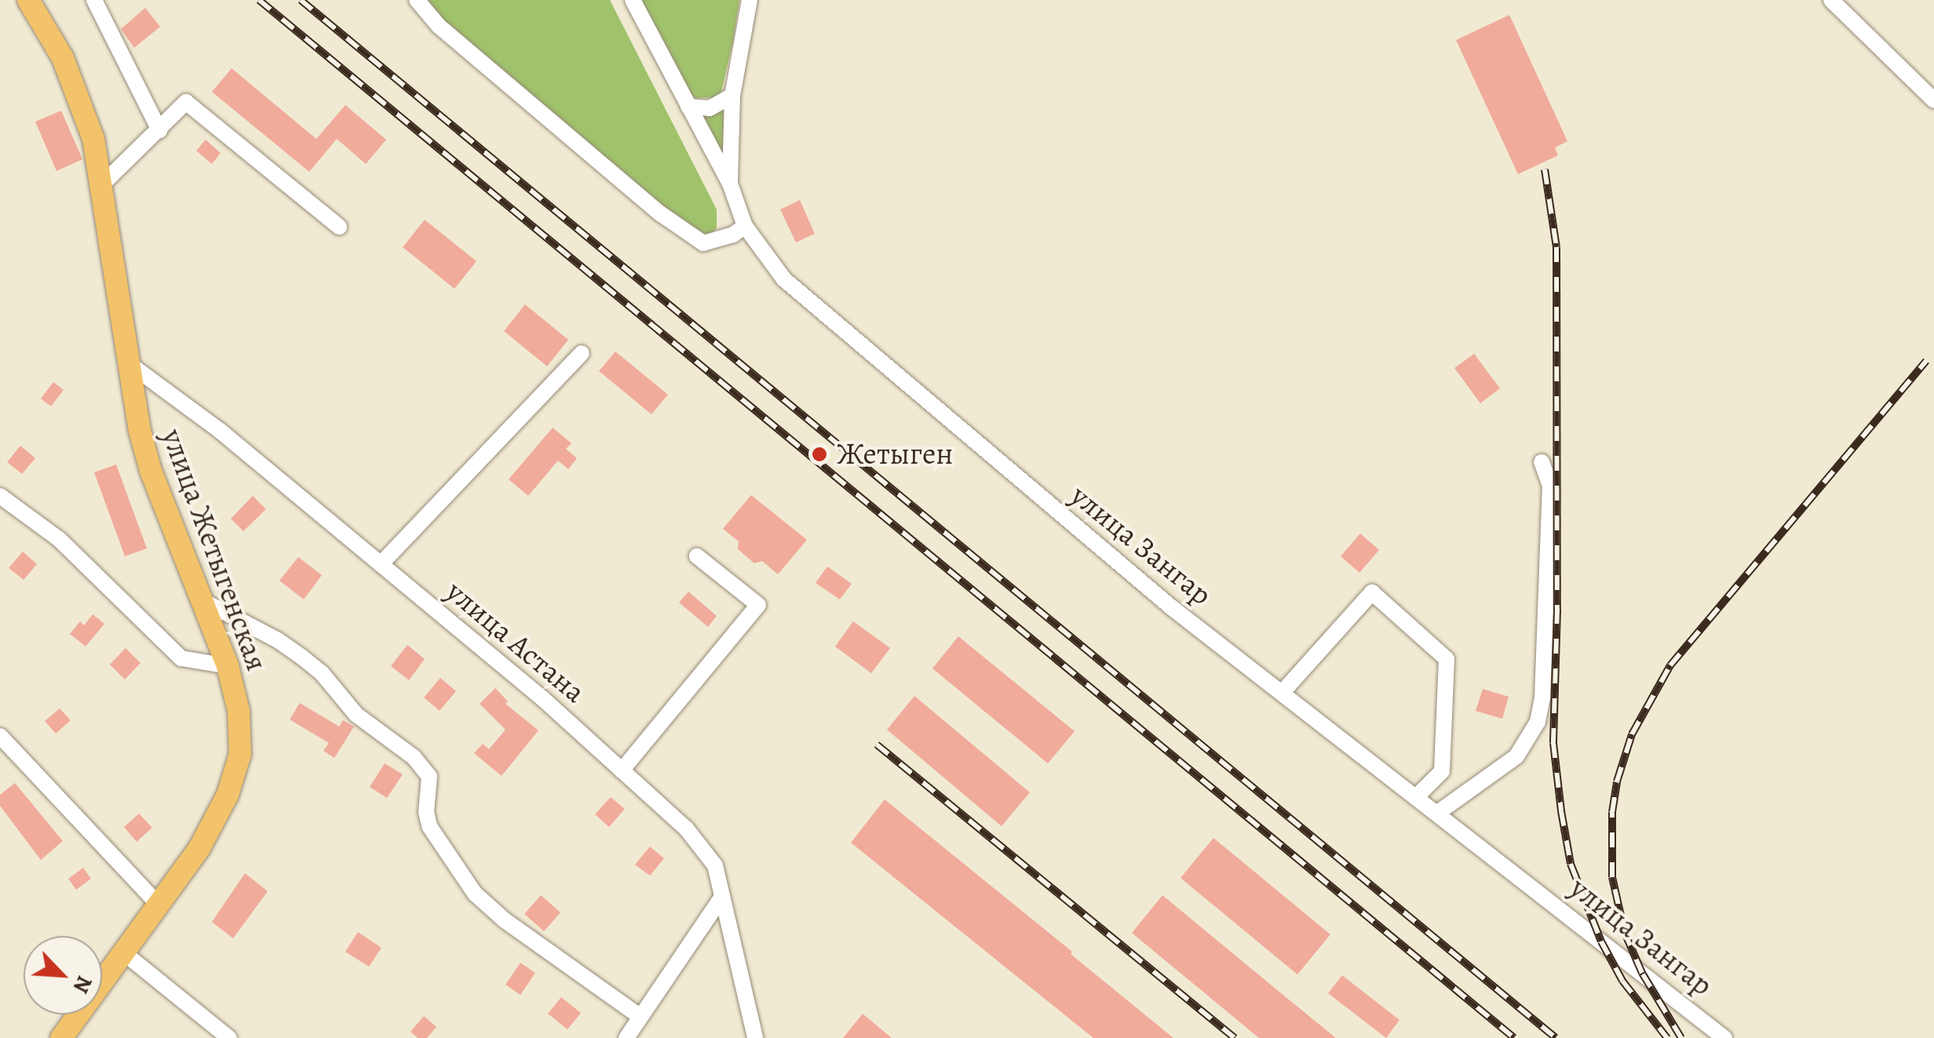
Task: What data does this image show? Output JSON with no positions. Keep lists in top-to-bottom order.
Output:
{
  "streets": {
    "main road": ["улица Жетыгенская"],
    "street": ["улица Зангар", "улица Астана"]
  },
  "crossings": [
    ["улица Жетыгенская", "улица Астана"]
  ],
  "places": ["Жетыген"],
  "north": "bottom right"
}
